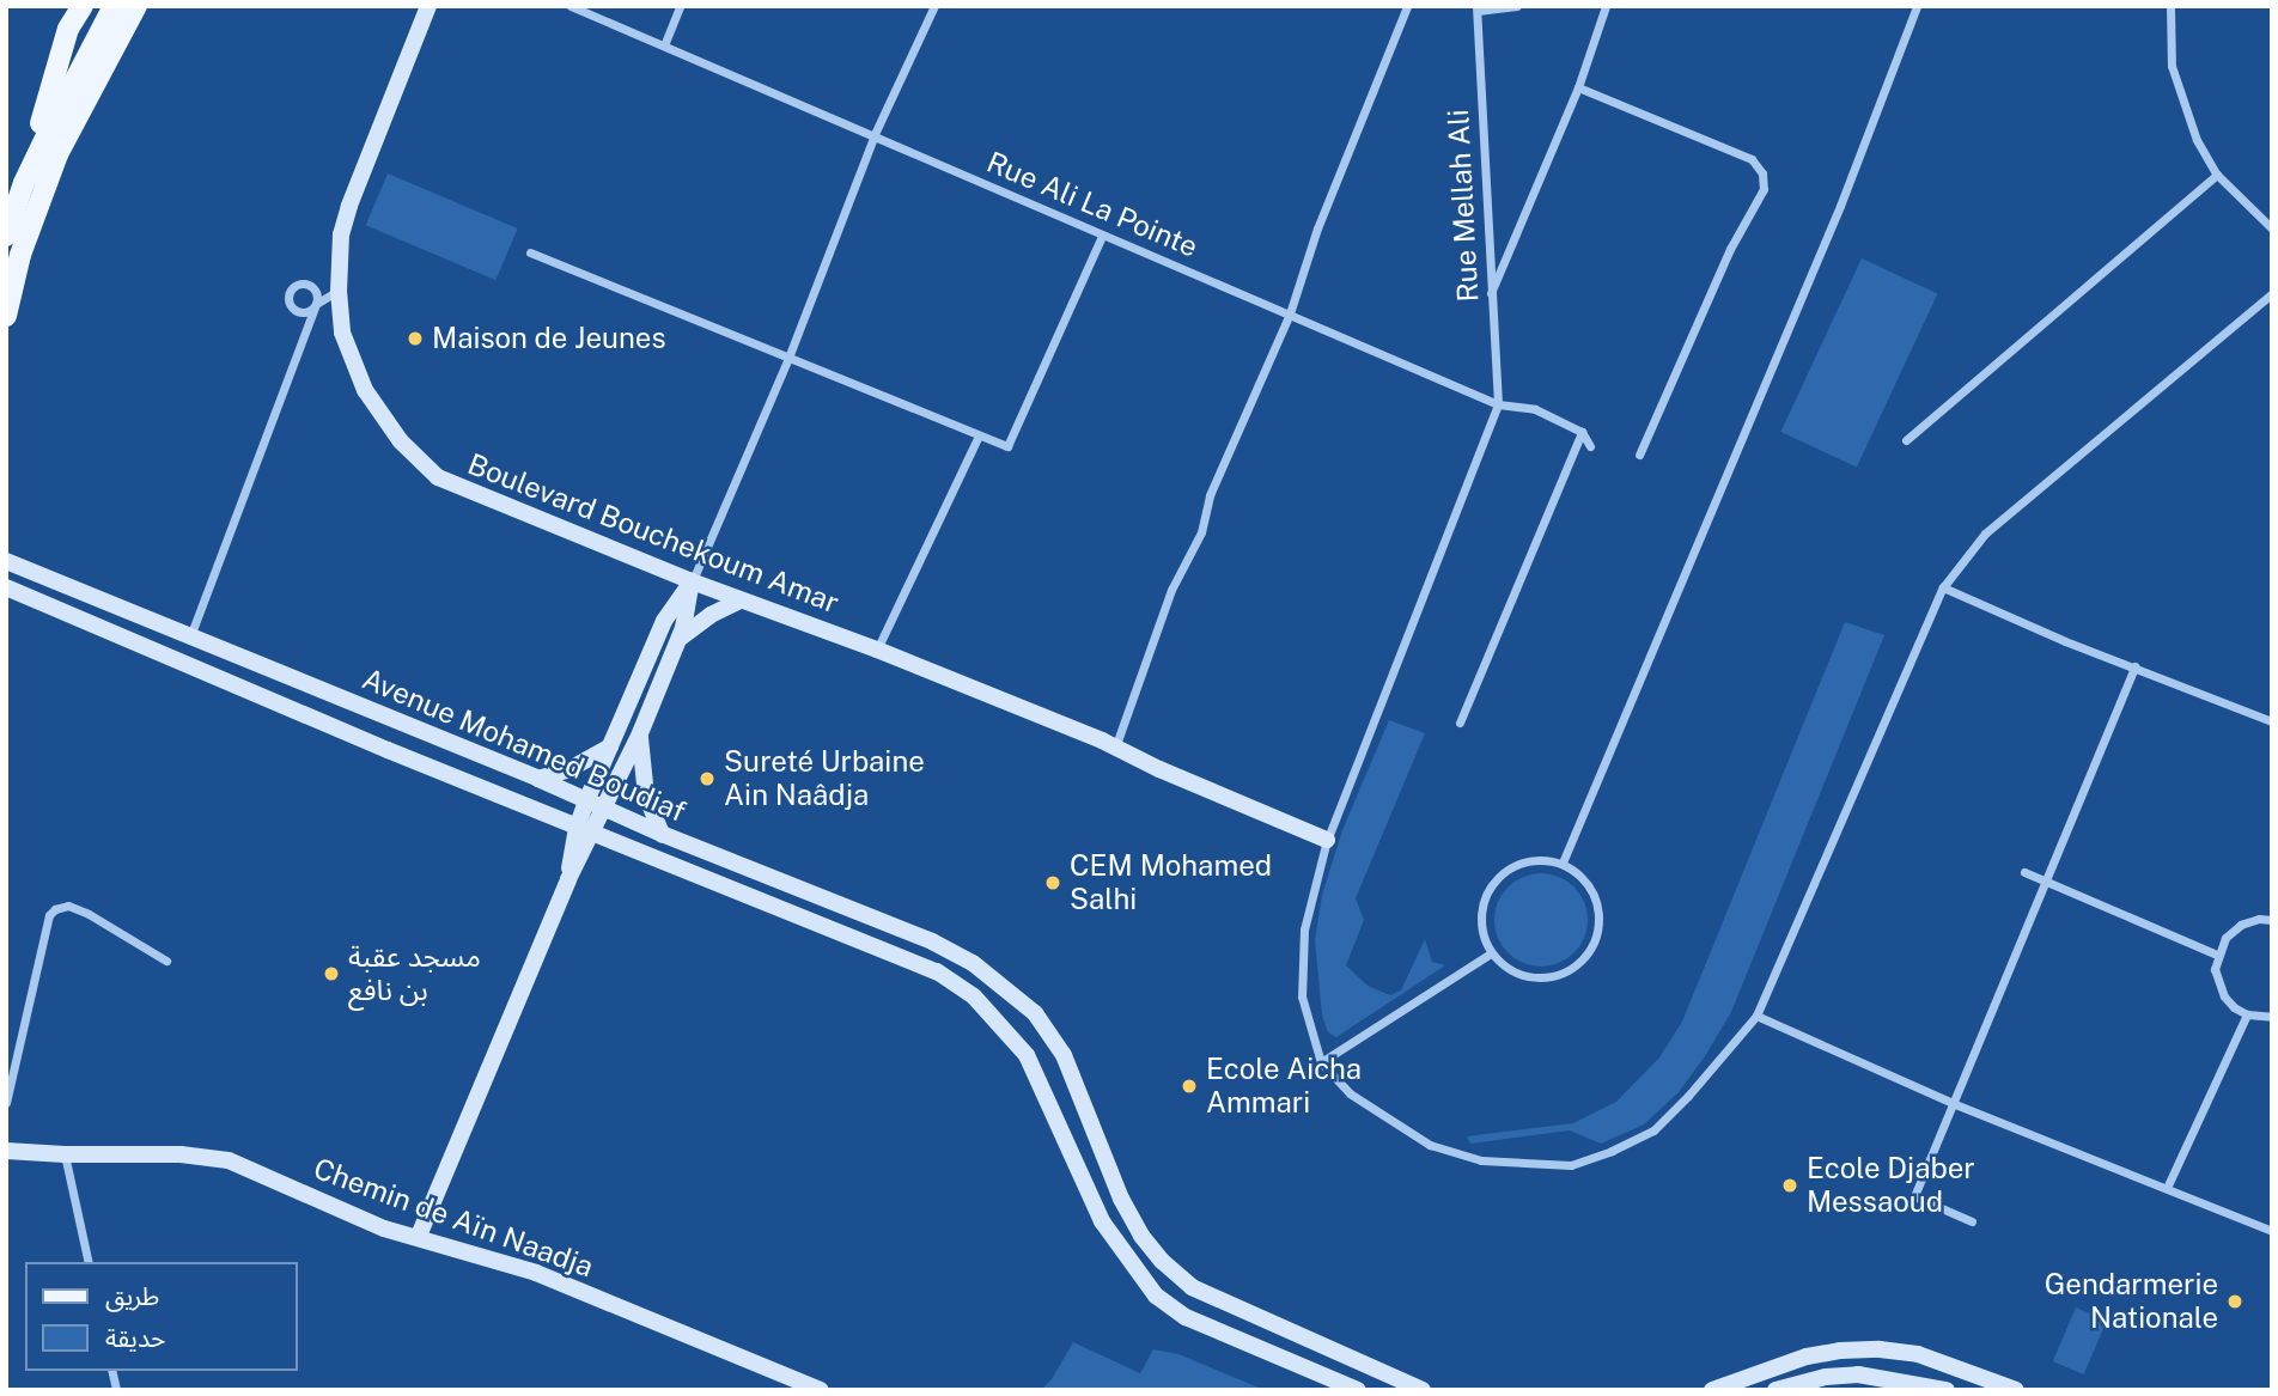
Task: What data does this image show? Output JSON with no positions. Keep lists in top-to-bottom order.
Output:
{
  "streets": {
    "main road": ["Boulevard Bouchekoum Amar", "Avenue Mohamed Boudiaf", "Chemin de Aïn Naadja"],
    "street": ["Rue Ali La Pointe", "Rue Mellah Ali"]
  },
  "crossings": [
    ["Rue Ali La Pointe", "Rue Mellah Ali"]
  ],
  "places": [
    "Maison de Jeunes",
    "Sureté Urbaine Ain Naâdja",
    "CEM Mohamed Salhi",
    "مسجد عقبة بن نافع",
    "Ecole Aicha Ammari",
    "Ecole Djaber Messaoud",
    "Gendarmerie Nationale"
  ],
  "legend": ["طريق", "حديقة"]
}
